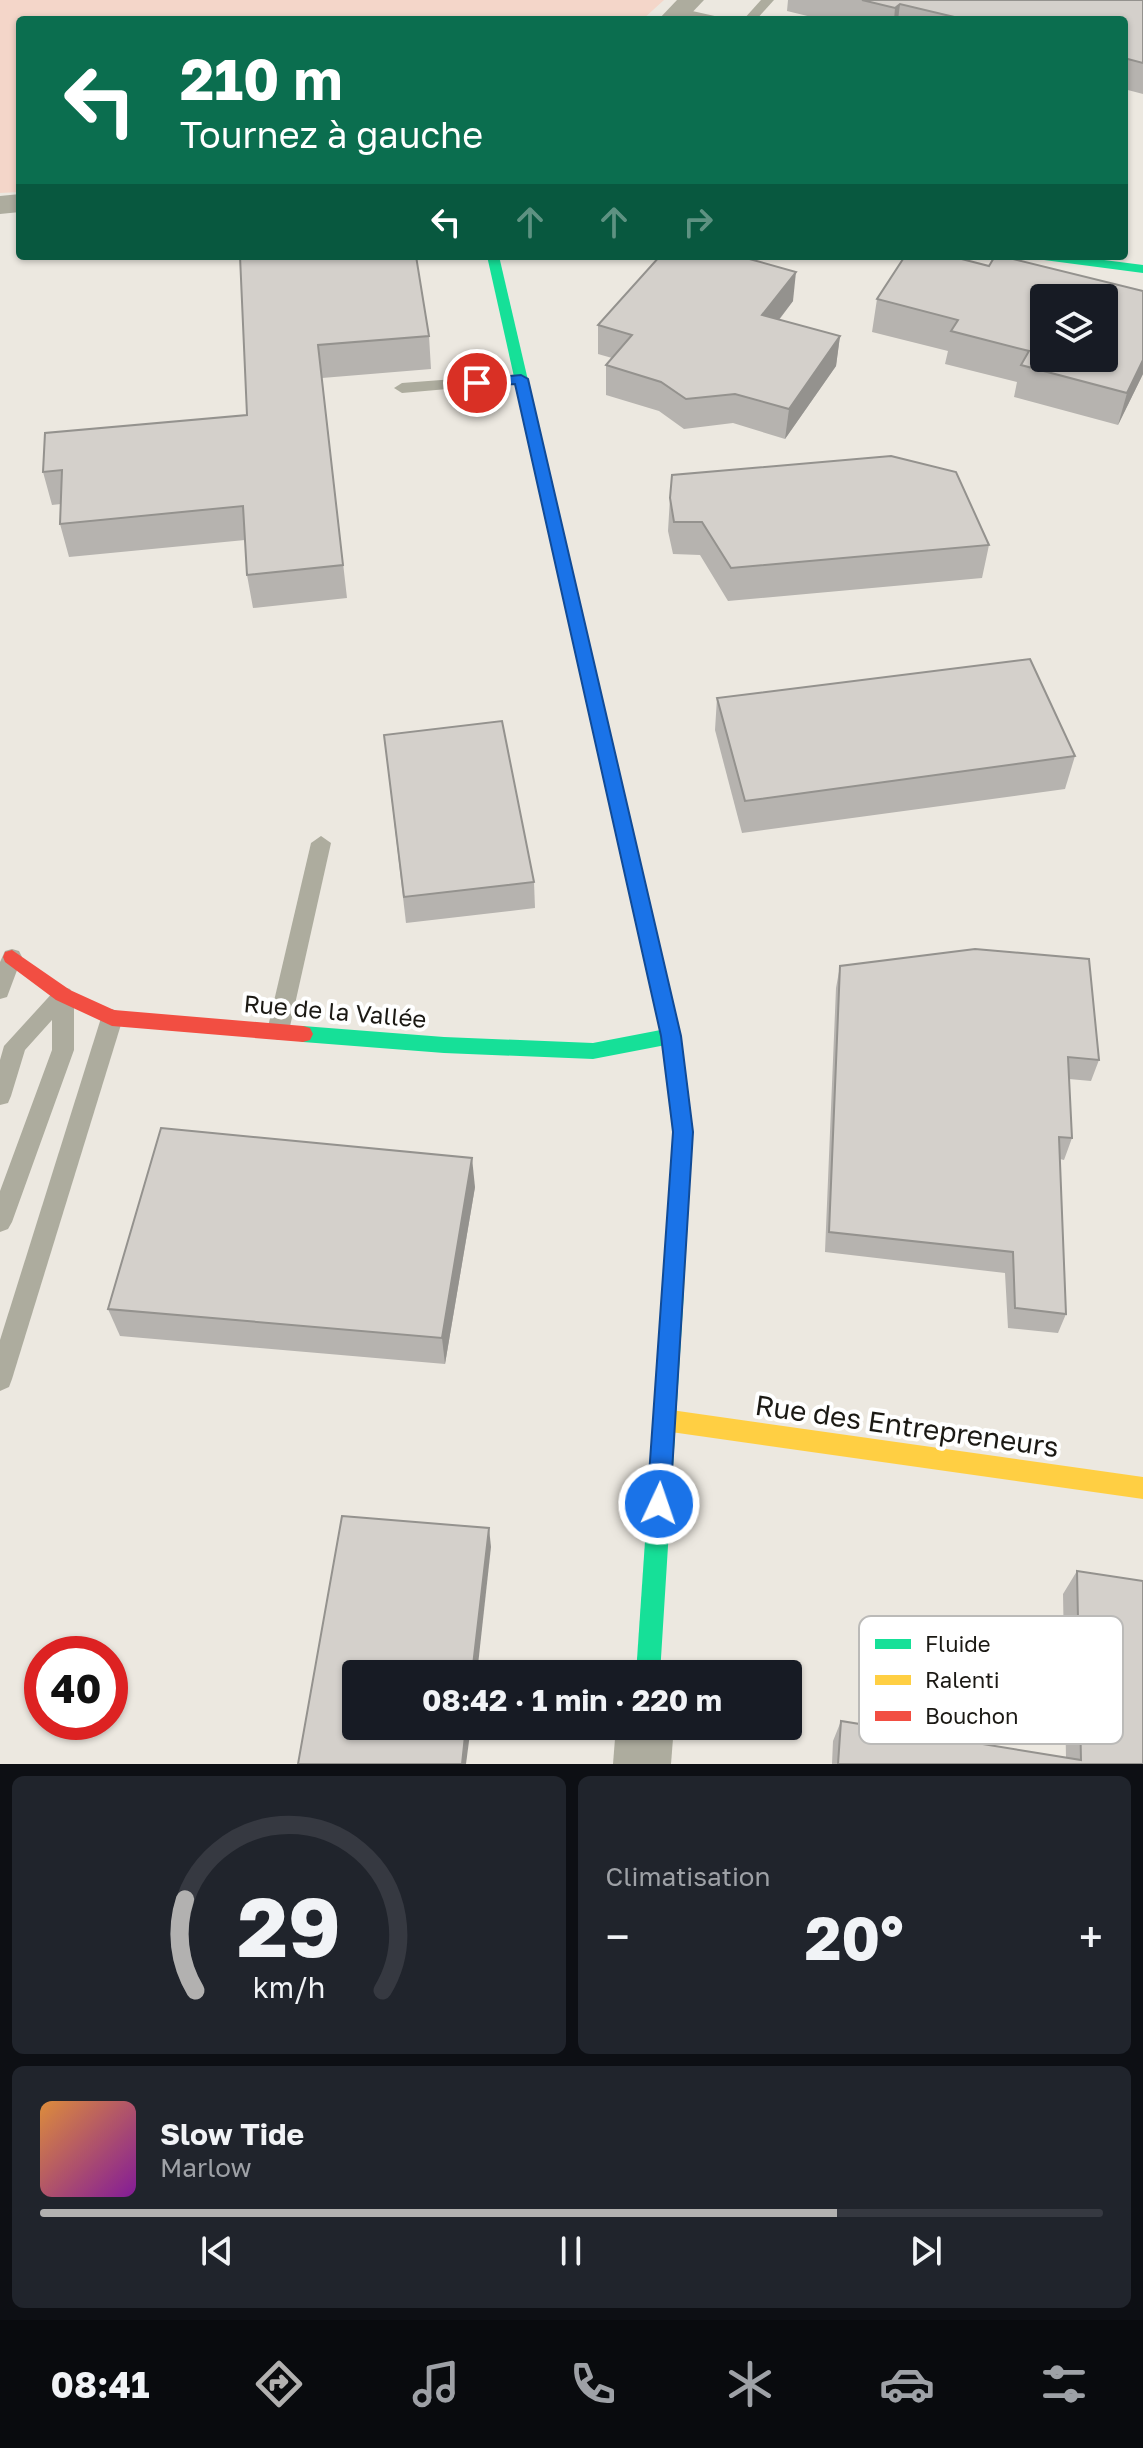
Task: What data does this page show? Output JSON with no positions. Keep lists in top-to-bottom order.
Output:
{
  "streets": {
    "street": ["Rue de la Vallée", "Rue des Entrepreneurs"]
  },
  "legend": ["Fluide", "Ralenti", "Bouchon"],
  "page": {
    "turn": ["210 m", "Tournez à gauche"],
    "limit": "40",
    "trip": "08:42 · 1 min · 220 m",
    "tile": "Climatisation",
    "heat": ["−", "20°", "+"],
    "song": ["Slow Tide", "Marlow"],
    "tabs": "08:41",
    "gauge": ["29", "km/h"]
  }
}
